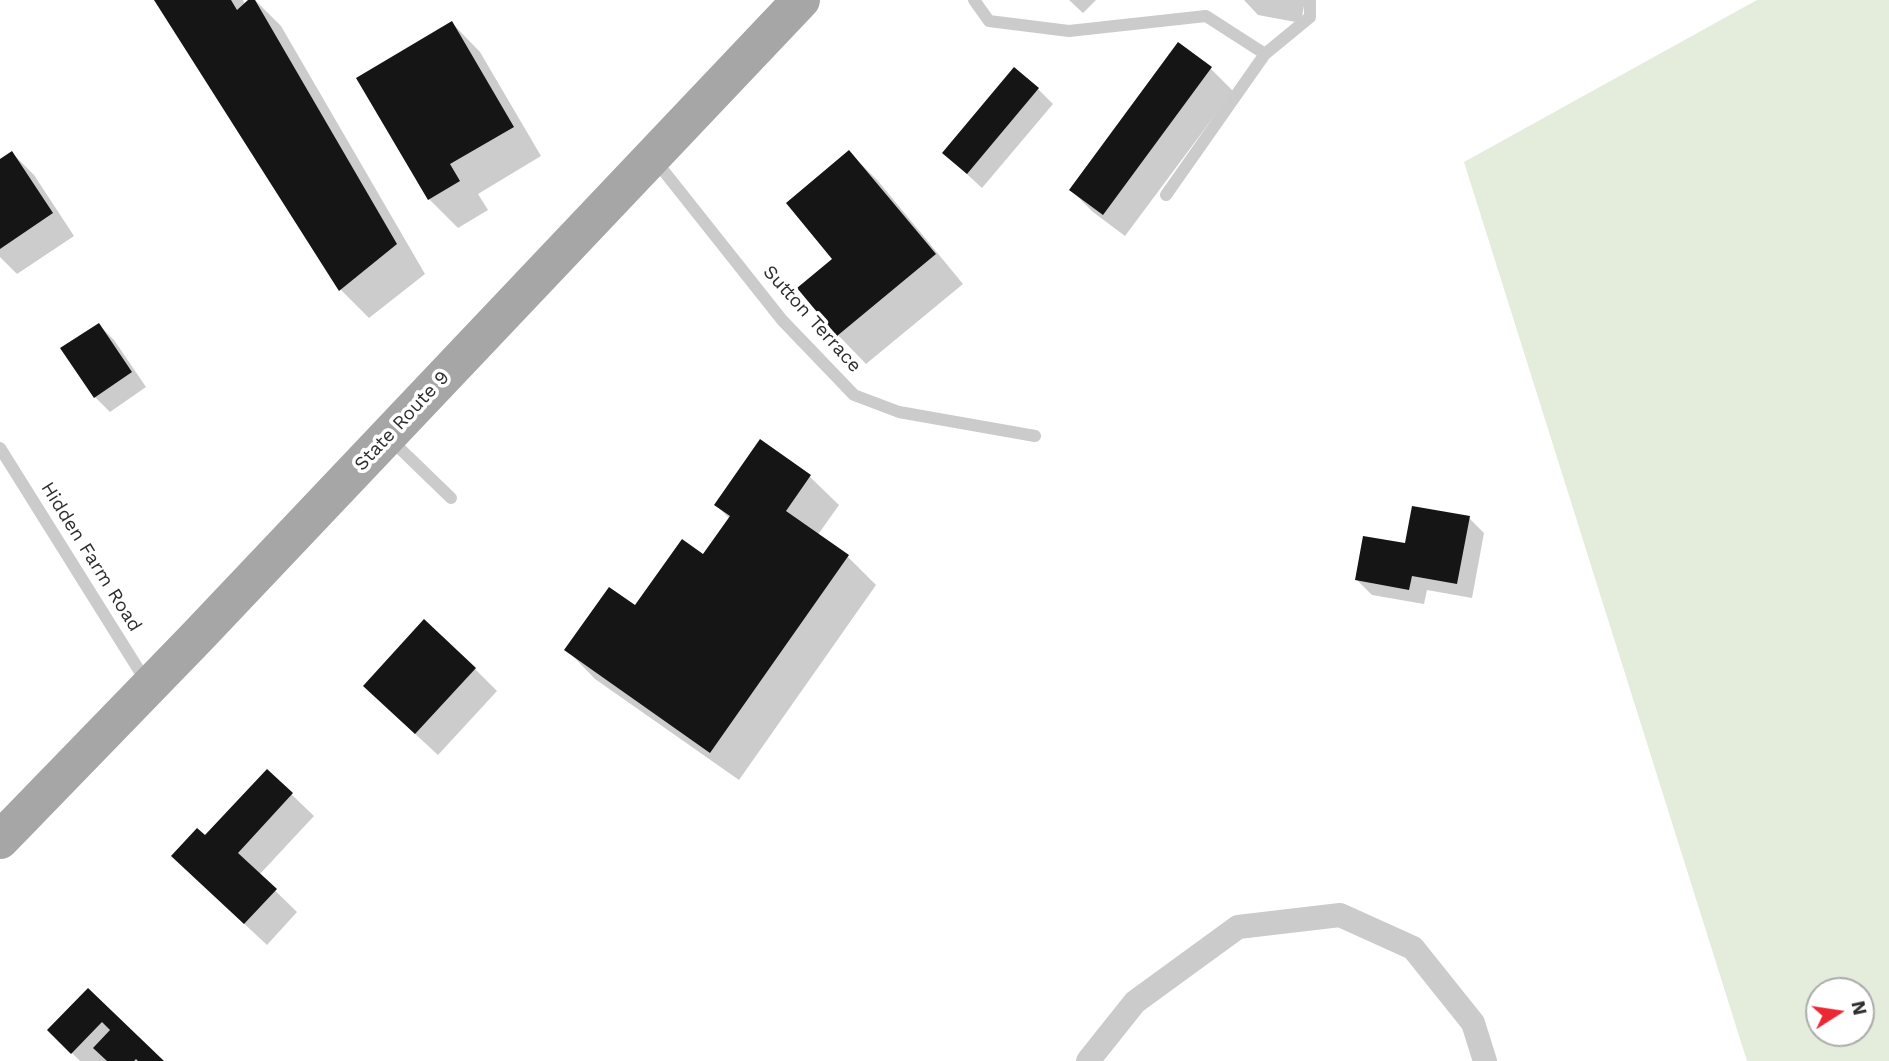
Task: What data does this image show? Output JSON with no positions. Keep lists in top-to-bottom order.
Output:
{
  "streets": {
    "main road": ["State Route 9"],
    "lane": ["Sutton Terrace", "Hidden Farm Road"]
  },
  "crossings": [
    ["Sutton Terrace", "State Route 9"],
    ["State Route 9", "Hidden Farm Road"]
  ],
  "north": "right"
}
